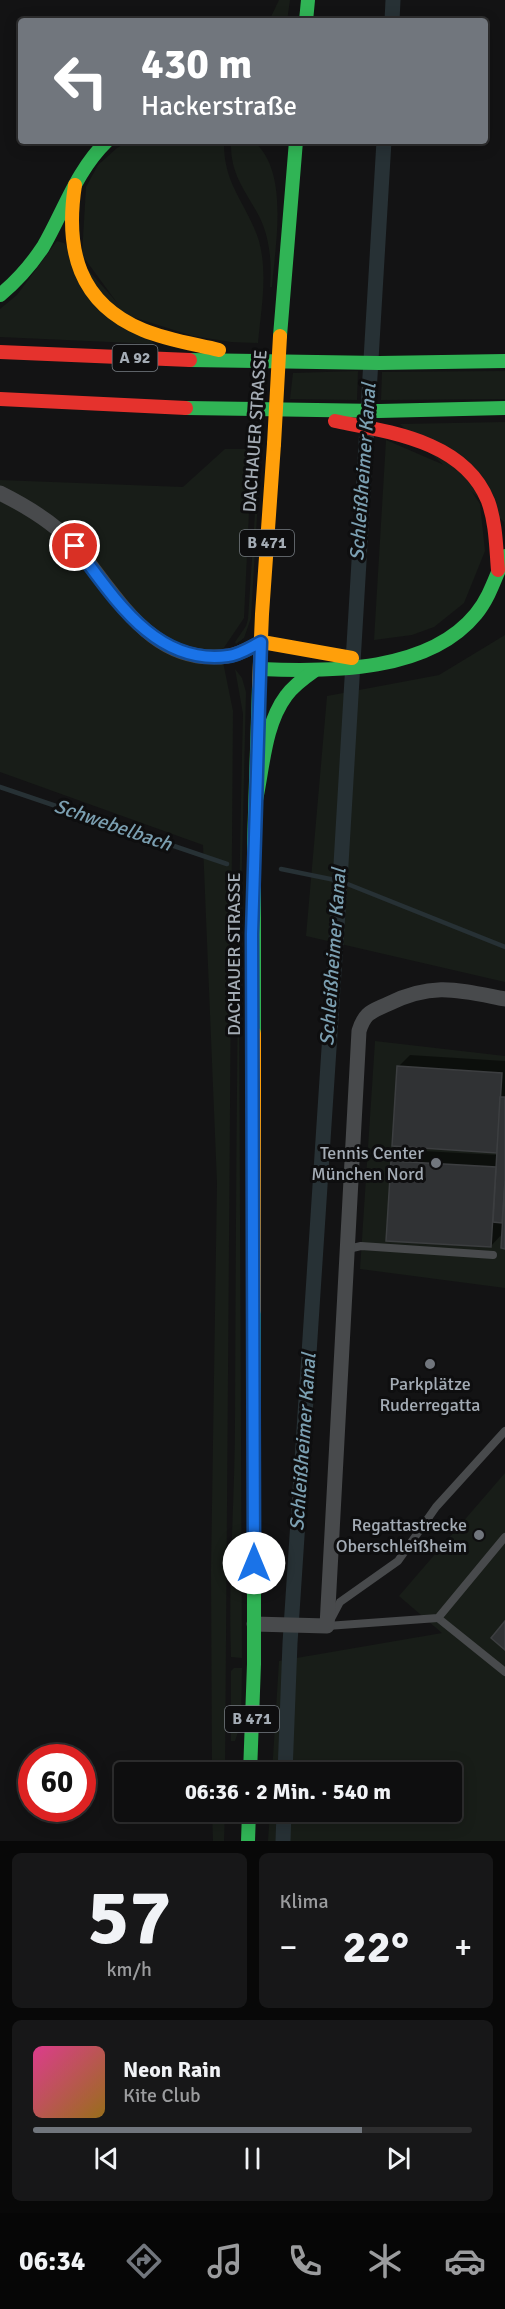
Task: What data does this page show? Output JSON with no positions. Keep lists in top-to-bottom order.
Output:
{
  "streets": {
    "main road": ["A 92", "DACHAUER STRASSE", "B 471"]
  },
  "water": ["Schleißheimer Kanal", "Schwebelbach"],
  "places": ["Tennis Center München Nord", "Parkplätze Ruderregatta", "Regattastrecke Oberschleißheim"],
  "page": {
    "turn": ["430 m", "Hackerstraße"],
    "limit": "60",
    "trip": "06:36 · 2 Min. · 540 m",
    "tile": [
      ["57", "km/h"],
      "Klima"
    ],
    "heat": ["−", "22°", "+"],
    "song": ["Neon Rain", "Kite Club"],
    "tabs": "06:34"
  }
}
